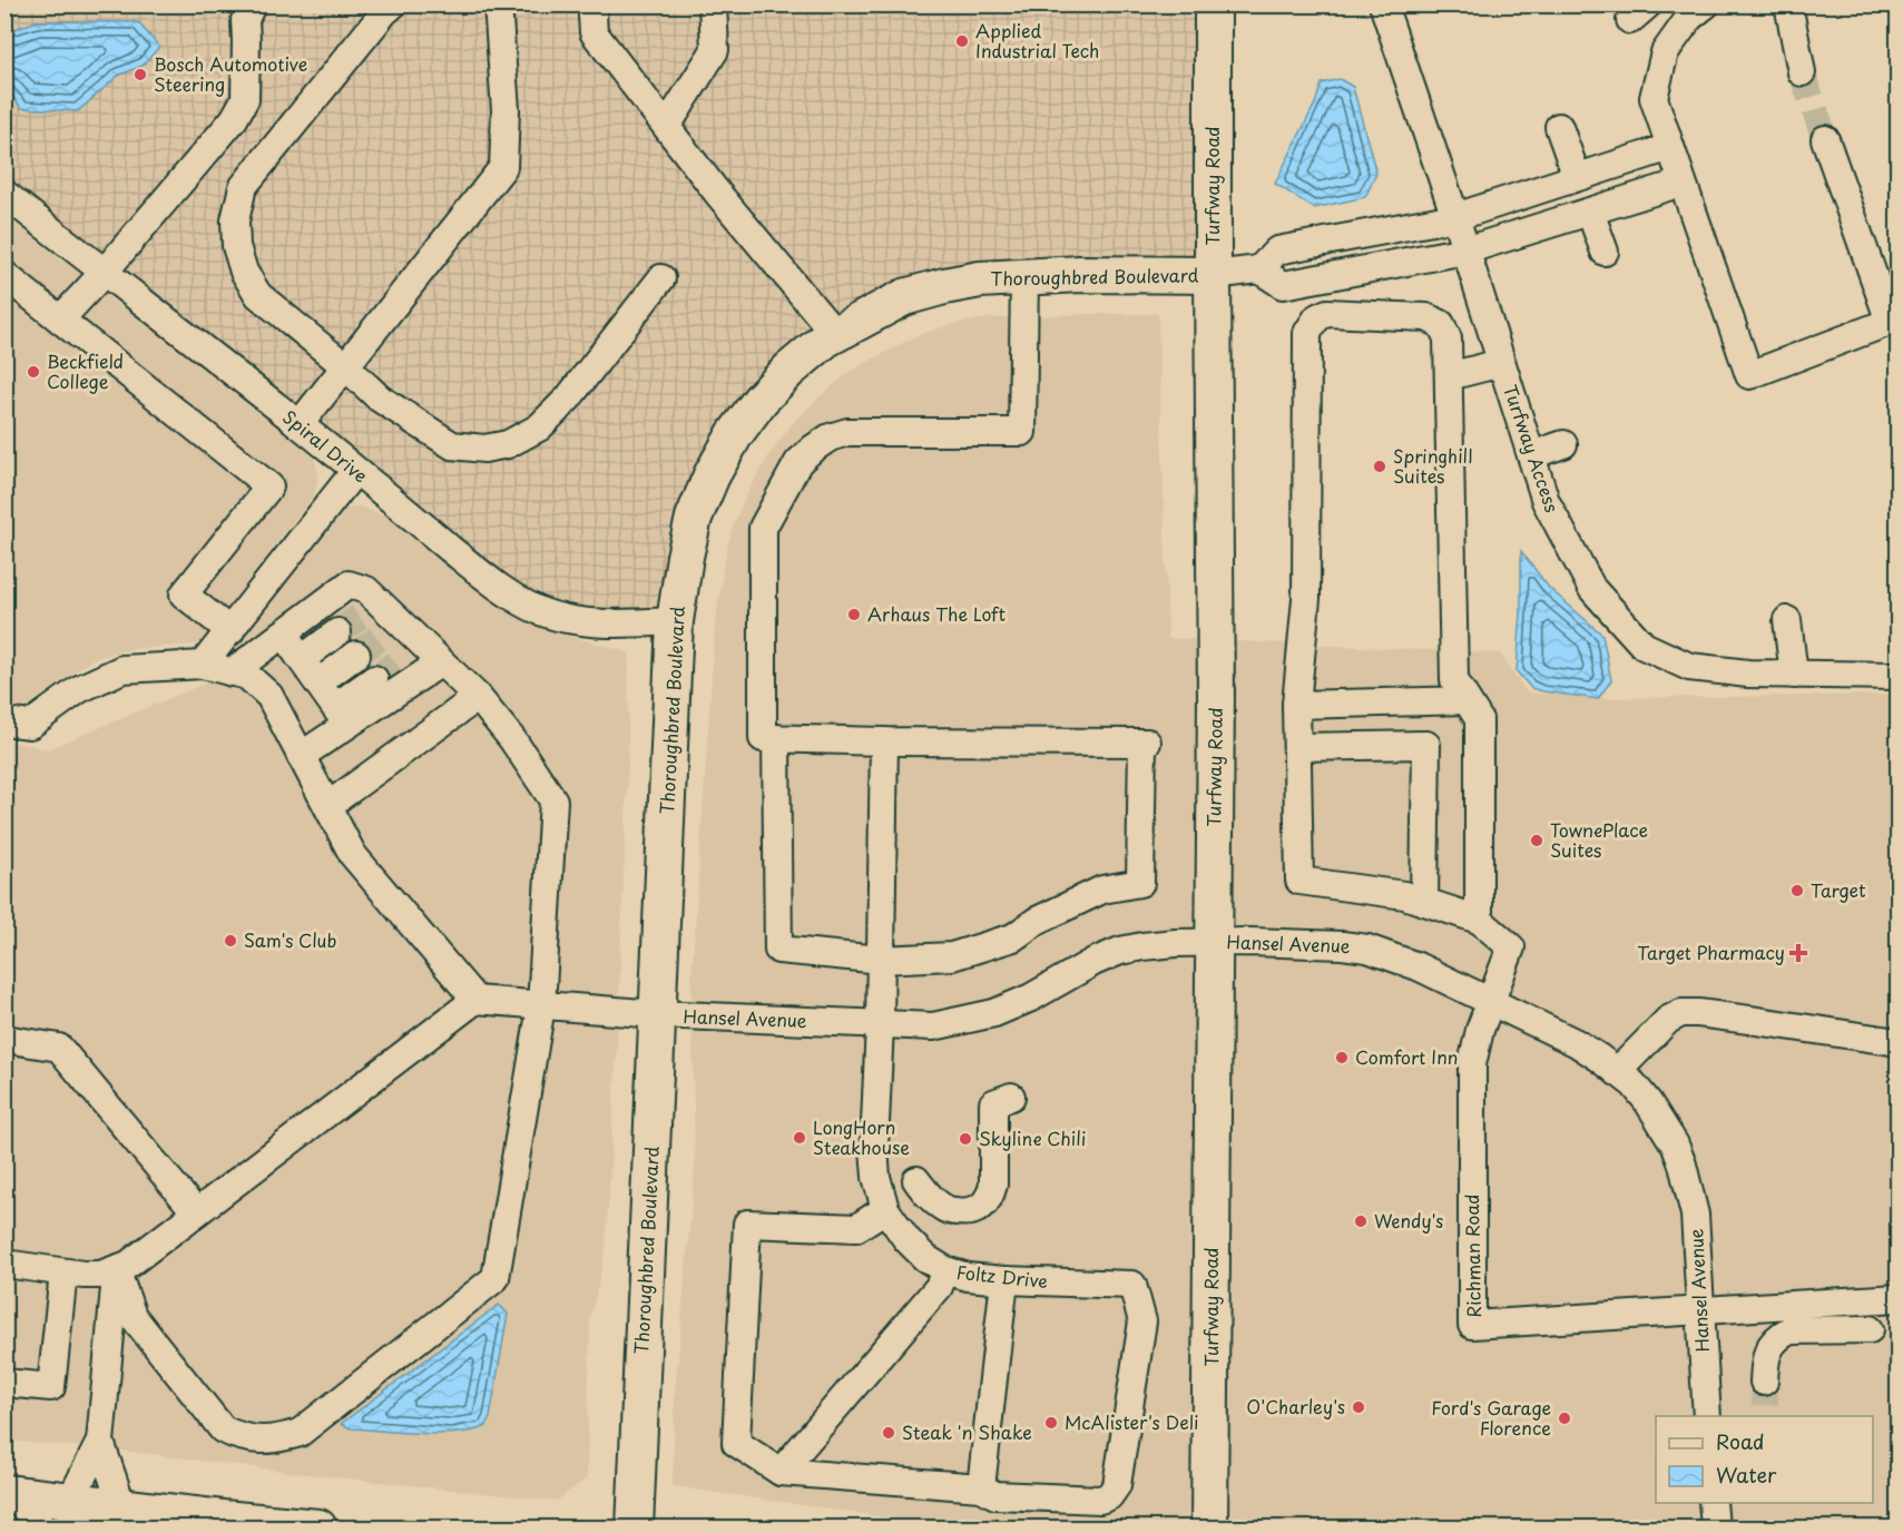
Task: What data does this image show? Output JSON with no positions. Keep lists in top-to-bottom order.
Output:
{
  "streets": {
    "main road": ["Turfway Road", "Thoroughbred Boulevard"],
    "street": [
      "Spiral Drive",
      "Turfway Access",
      "Hansel Avenue",
      "Richman Road",
      "Foltz Drive"
    ]
  },
  "crossings": [
    ["Turfway Road", "Thoroughbred Boulevard"],
    ["Turfway Road", "Hansel Avenue"],
    ["Thoroughbred Boulevard", "Spiral Drive"],
    ["Thoroughbred Boulevard", "Hansel Avenue"],
    ["Hansel Avenue", "Richman Road"],
    ["Hansel Avenue", "Foltz Drive"]
  ],
  "places": {
    "other": [
      "Applied Industrial Tech",
      "Bosch Automotive Steering",
      "Beckfield College",
      "Springhill Suites",
      "Arhaus The Loft",
      "TownePlace Suites",
      "Target",
      "Sam's Club",
      "Comfort Inn",
      "LongHorn Steakhouse",
      "Skyline Chili",
      "Wendy's",
      "O'Charley's",
      "Ford's Garage Florence",
      "McAlister's Deli",
      "Steak 'n Shake"
    ],
    "health": ["Target Pharmacy"]
  },
  "legend": ["Road", "Water"]
}
